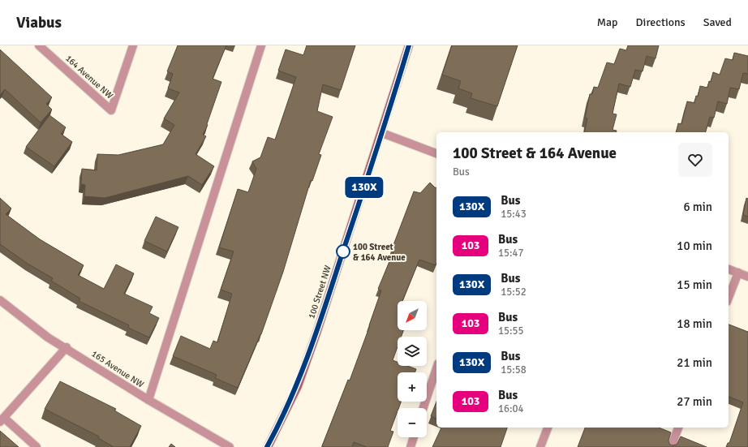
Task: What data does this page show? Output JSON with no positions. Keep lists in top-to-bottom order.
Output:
{
  "streets": {
    "street": ["164 Avenue NW", "100 Street NW", "165 Avenue NW"]
  },
  "places": ["100 Street & 164 Avenue"],
  "lines": ["bus line 130X"],
  "north": "bottom left",
  "page": {
    "header": "Viabus",
    "nav": ["Map", "Directions", "Saved"],
    "on_map": "130X",
    "heading": ["100 Street & 164 Avenue", "Bus"],
    "list": [
      {
        "mark": "130X",
        "name": "Bus",
        "note": "15:43",
        "value": "6 min"
      },
      {
        "mark": "103",
        "name": "Bus",
        "note": "15:47",
        "value": "10 min"
      },
      {
        "mark": "130X",
        "name": "Bus",
        "note": "15:52",
        "value": "15 min"
      },
      {
        "mark": "103",
        "name": "Bus",
        "note": "15:55",
        "value": "18 min"
      },
      {
        "mark": "130X",
        "name": "Bus",
        "note": "15:58",
        "value": "21 min"
      },
      {
        "mark": "103",
        "name": "Bus",
        "note": "16:04",
        "value": "27 min"
      }
    ],
    "map_buttons": ["+", "−"]
  }
}
